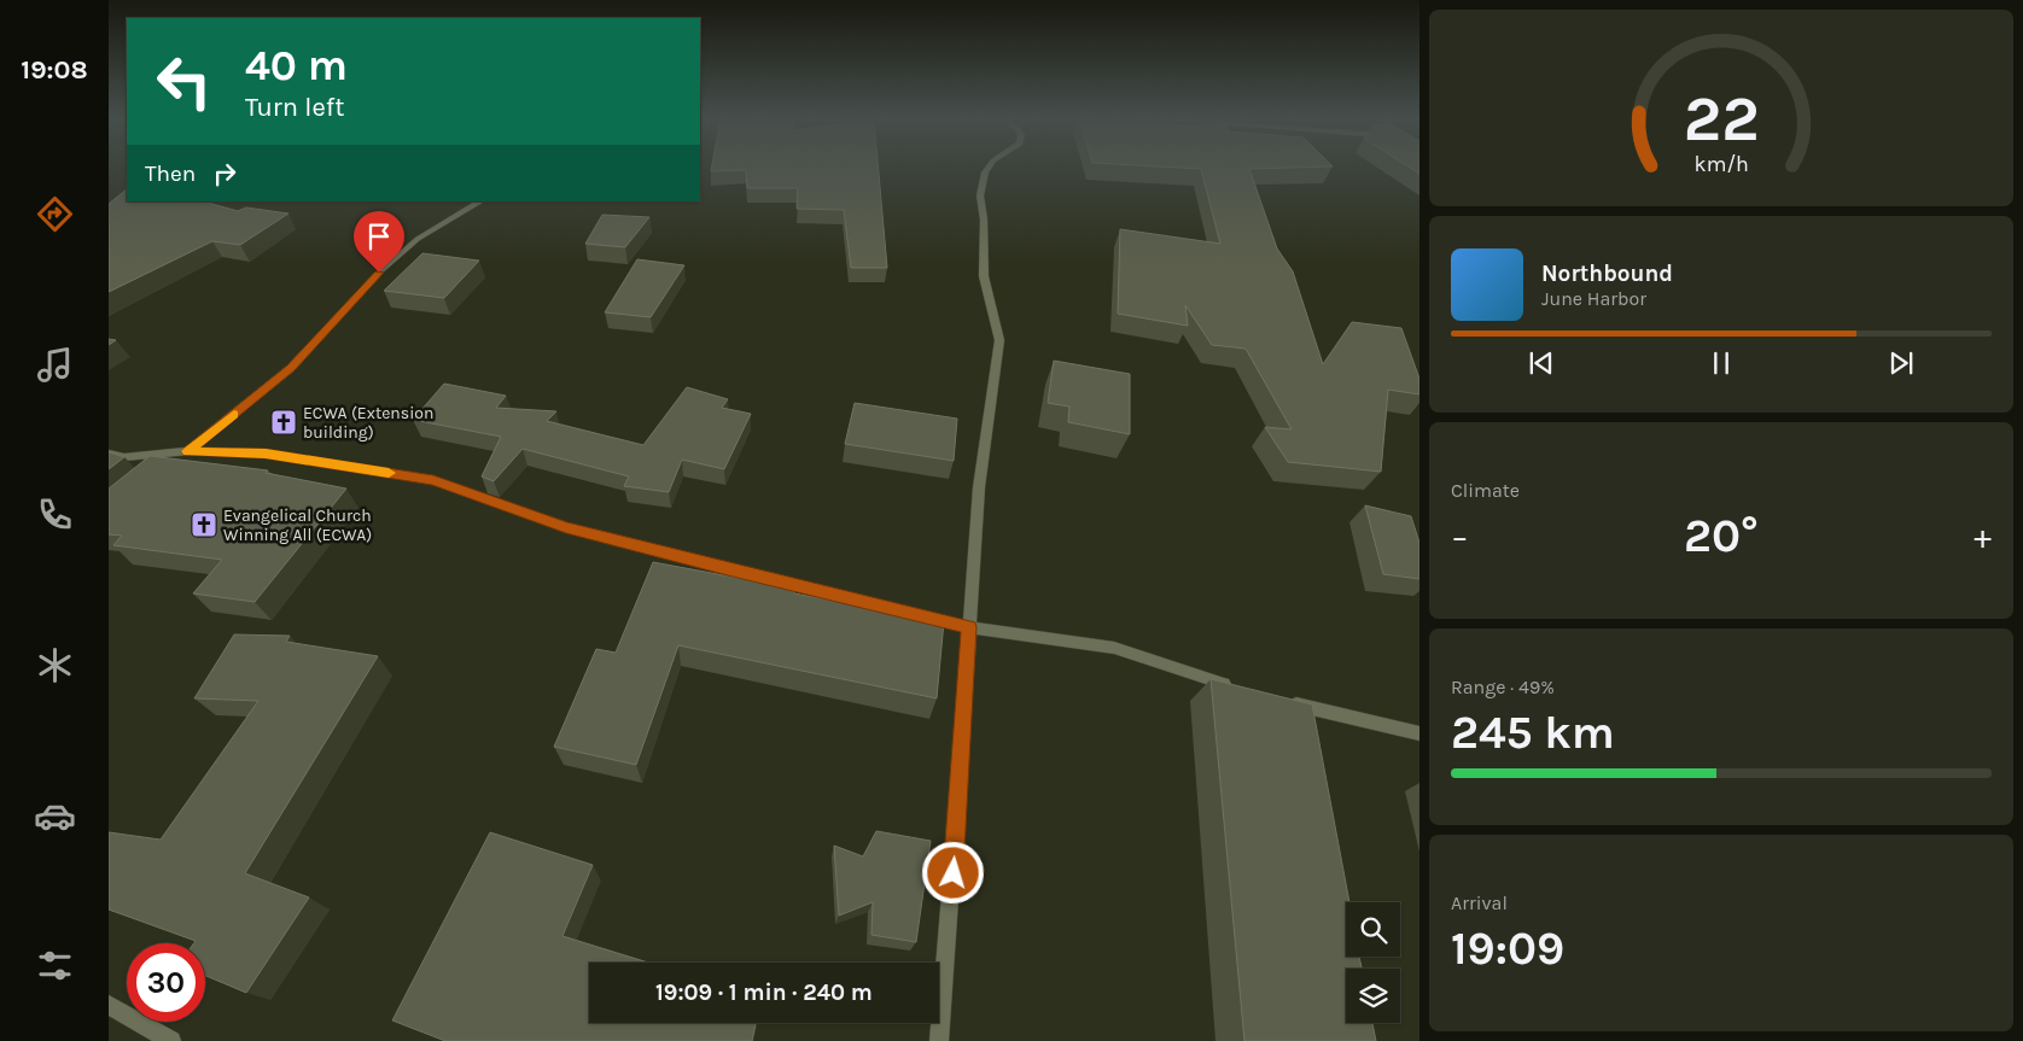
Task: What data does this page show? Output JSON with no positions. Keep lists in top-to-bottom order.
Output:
{
  "places": {
    "church": ["ECWA (Extension building)", "Evangelical Church Winning All (ECWA)"]
  },
  "page": {
    "tabs": "19:08",
    "turn": ["40 m", "Turn left"],
    "then": "Then",
    "song": ["Northbound", "June Harbor"],
    "tile": [
      "Climate",
      ["Range · 49%", "245 km"],
      ["Arrival", "19:09"]
    ],
    "heat": ["−", "20°", "+"],
    "limit": "30",
    "trip": "19:09 · 1 min · 240 m",
    "gauge": ["22", "km/h"]
  }
}
